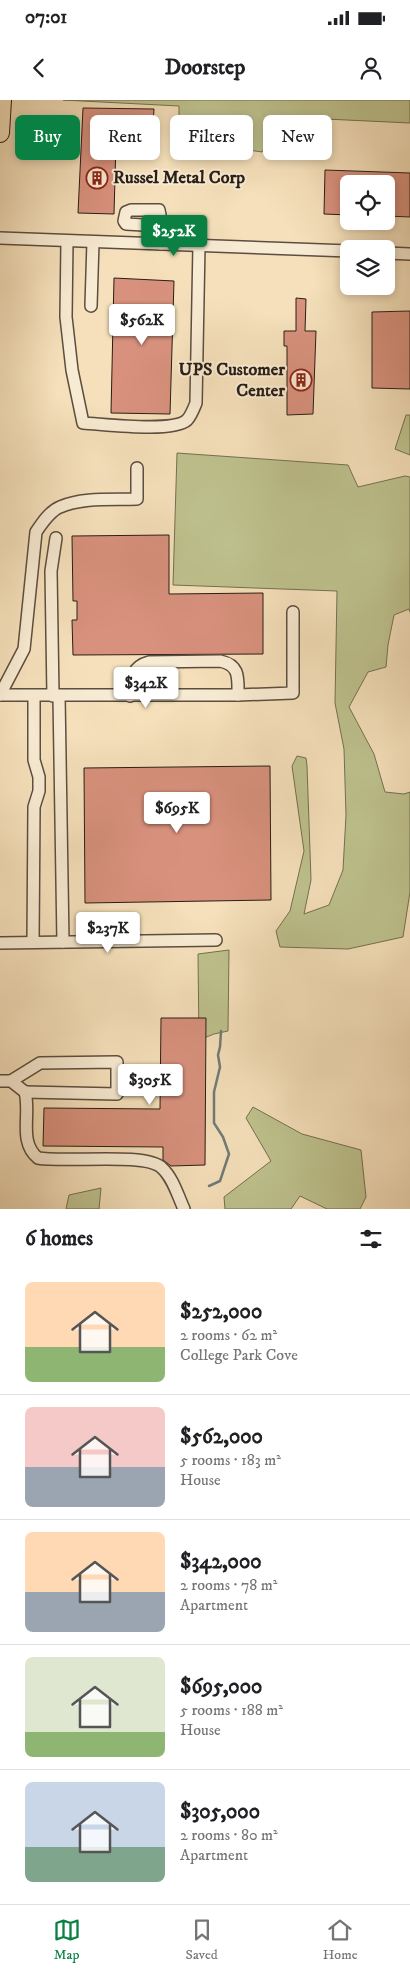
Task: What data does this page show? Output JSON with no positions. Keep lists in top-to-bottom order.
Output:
{
  "places": {
    "building": ["Russel Metal Corp", "UPS Customer Center"]
  },
  "page": {
    "status": "07:01",
    "header": "Doorstep",
    "chip": [
      "Buy",
      "Rent",
      "Filters",
      "New"
    ],
    "price": [
      "$252K",
      "$562K",
      "$342K",
      "$695K",
      "$237K",
      "$305K"
    ],
    "heading": "6 homes",
    "list": [
      {
        "name": "$252,000",
        "note": "2 rooms · 62 m² · College Park Cove"
      },
      {
        "name": "$562,000",
        "note": "5 rooms · 183 m² · House"
      },
      {
        "name": "$342,000",
        "note": "2 rooms · 78 m² · Apartment"
      },
      {
        "name": "$695,000",
        "note": "5 rooms · 188 m² · House"
      },
      {
        "name": "$305,000",
        "note": "2 rooms · 80 m² · Apartment"
      }
    ],
    "tabs": ["Map", "Saved", "Home"]
  }
}
